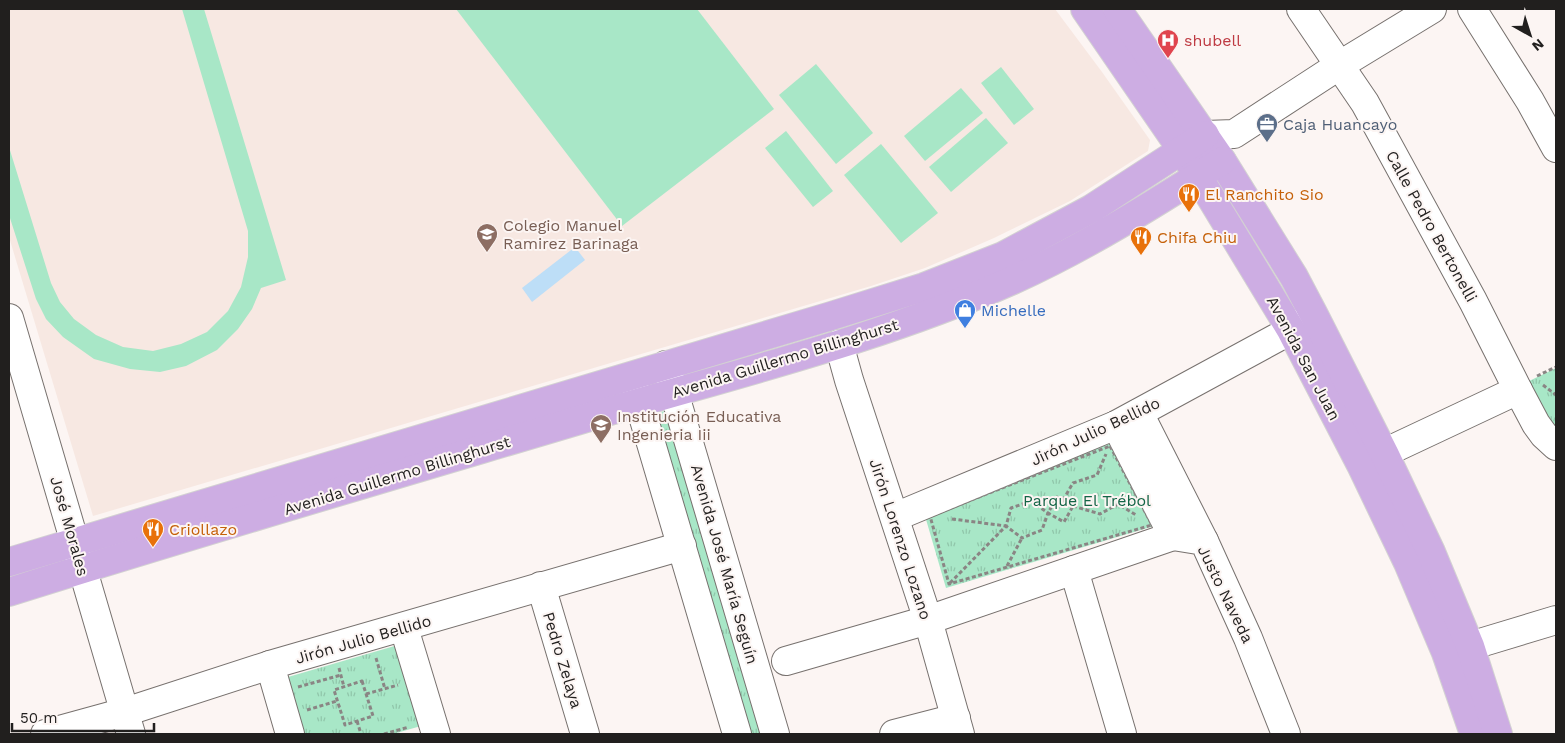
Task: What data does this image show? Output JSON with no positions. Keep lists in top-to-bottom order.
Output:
{
  "streets": {
    "main road": ["Avenida Guillermo Billinghurst", "Avenida San Juan"],
    "street": [
      "Calle Pedro Bertonelli",
      "Jirón Julio Bellido",
      "José Morales",
      "Jirón Lorenzo Lozano",
      "Avenida José María Seguín",
      "Justo Naveda",
      "Pedro Zelaya"
    ]
  },
  "crossings": [
    ["Avenida Guillermo Billinghurst", "Avenida San Juan"],
    ["Avenida Guillermo Billinghurst", "José Morales"],
    ["Avenida Guillermo Billinghurst", "Jirón Lorenzo Lozano"],
    ["Avenida Guillermo Billinghurst", "Avenida José María Seguín"],
    ["Avenida San Juan", "Jirón Julio Bellido"],
    ["Jirón Julio Bellido", "José Morales"],
    ["Jirón Julio Bellido", "Jirón Lorenzo Lozano"],
    ["Jirón Julio Bellido", "Pedro Zelaya"]
  ],
  "parks": ["Parque El Trébol"],
  "places": {
    "hospital": ["shubell"],
    "office": ["Caja Huancayo"],
    "restaurant": ["El Ranchito Sio", "Chifa Chiu", "Criollazo"],
    "school or university": ["Colegio Manuel Ramirez Barinaga", "Institución Educativa Ingenieria Iii"],
    "shop": ["Michelle"]
  },
  "scale_bar": "50 m",
  "north": "bottom right"
}
